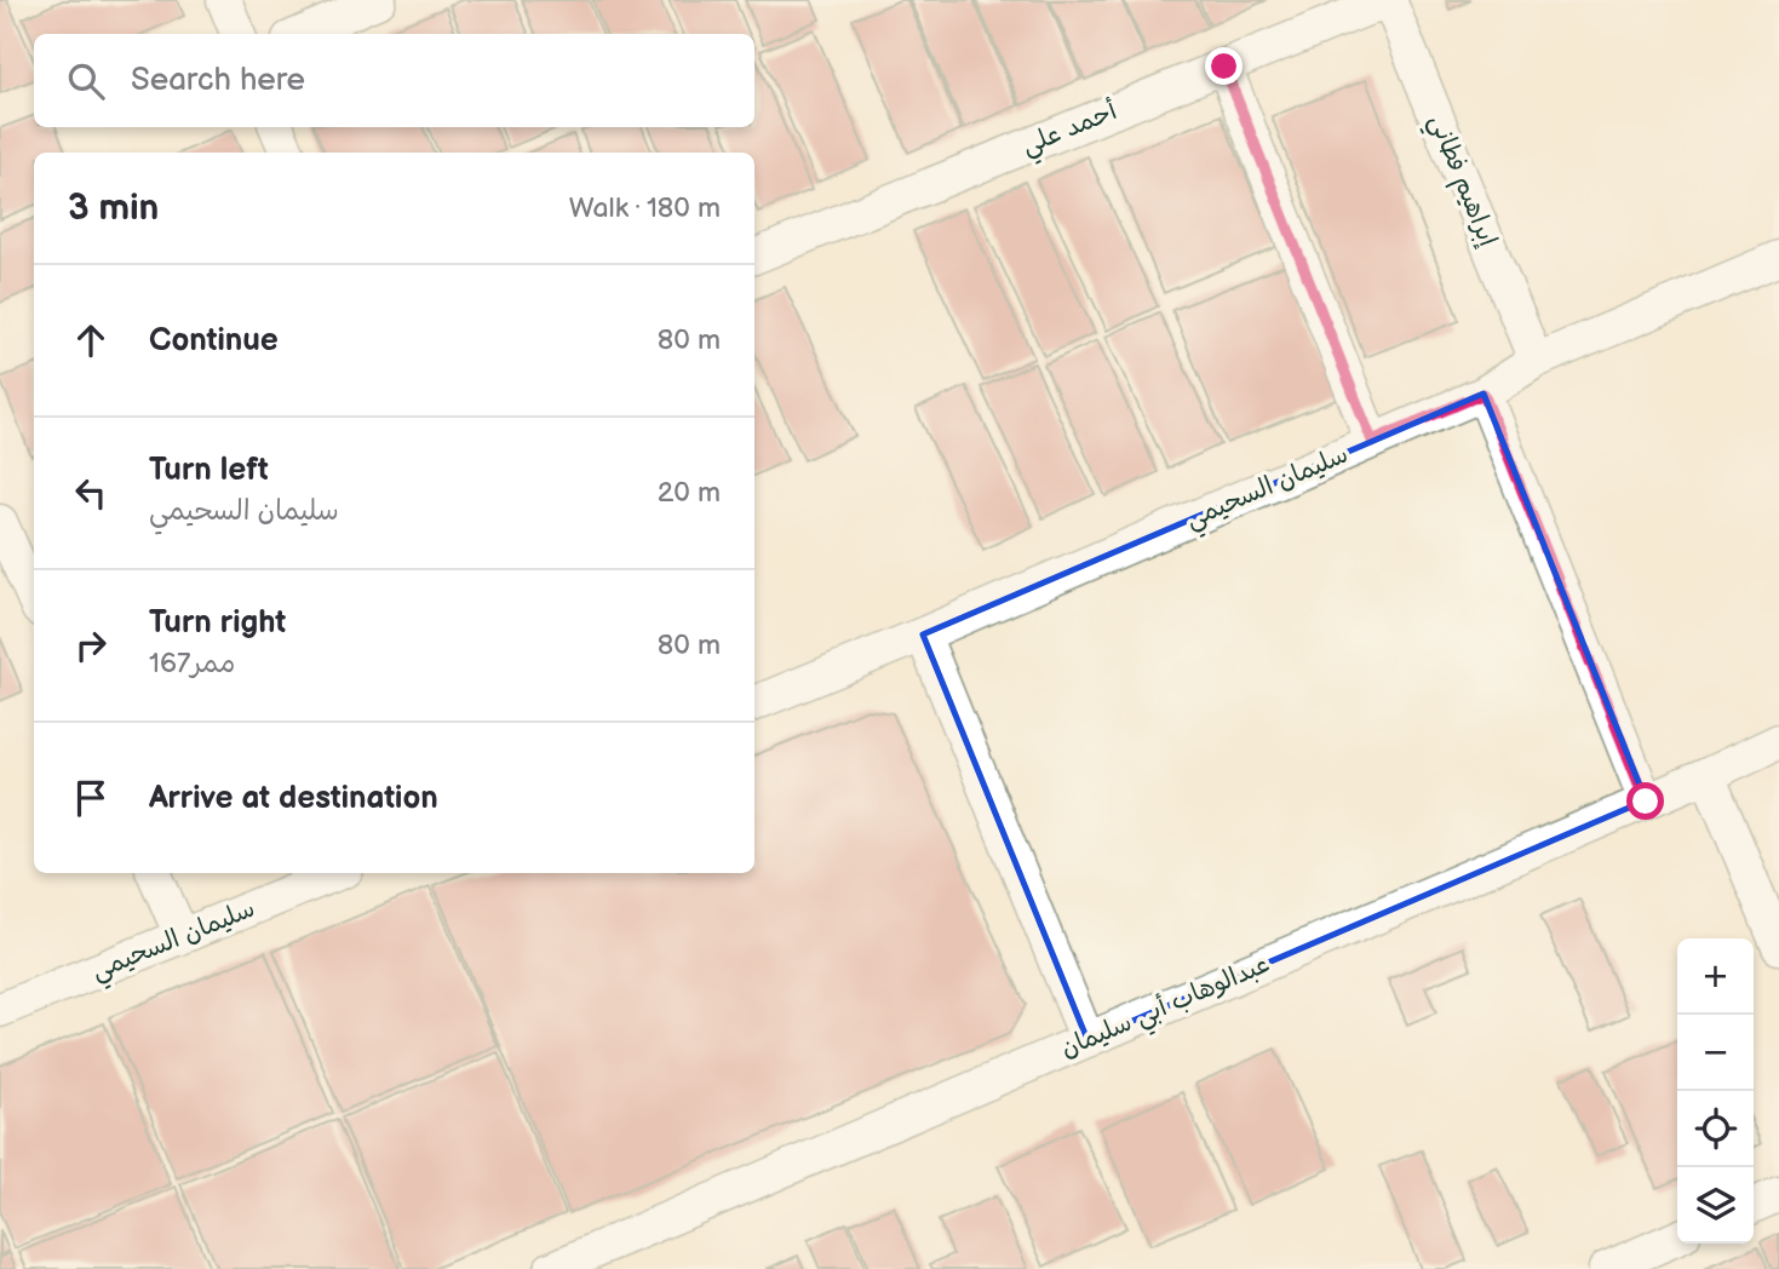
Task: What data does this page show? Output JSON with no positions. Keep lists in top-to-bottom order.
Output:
{
  "streets": {
    "street": [
      "أحمد علي",
      "إبراهيم فطاني",
      "سليمان السحيمي",
      "عبدالوهاب أبي سليمان"
    ]
  },
  "crossings": [
    ["أحمد علي", "إبراهيم فطاني"],
    ["إبراهيم فطاني", "سليمان السحيمي"]
  ],
  "page": {
    "search": "Search here",
    "heading": ["3 min", "Walk · 180 m"],
    "list": [
      ["Continue", "80 m"],
      ["Turn left", "سليمان السحيمي", "20 m"],
      ["Turn right", "ممر167", "80 m"],
      "Arrive at destination"
    ],
    "map_buttons": ["+", "−"]
  }
}
